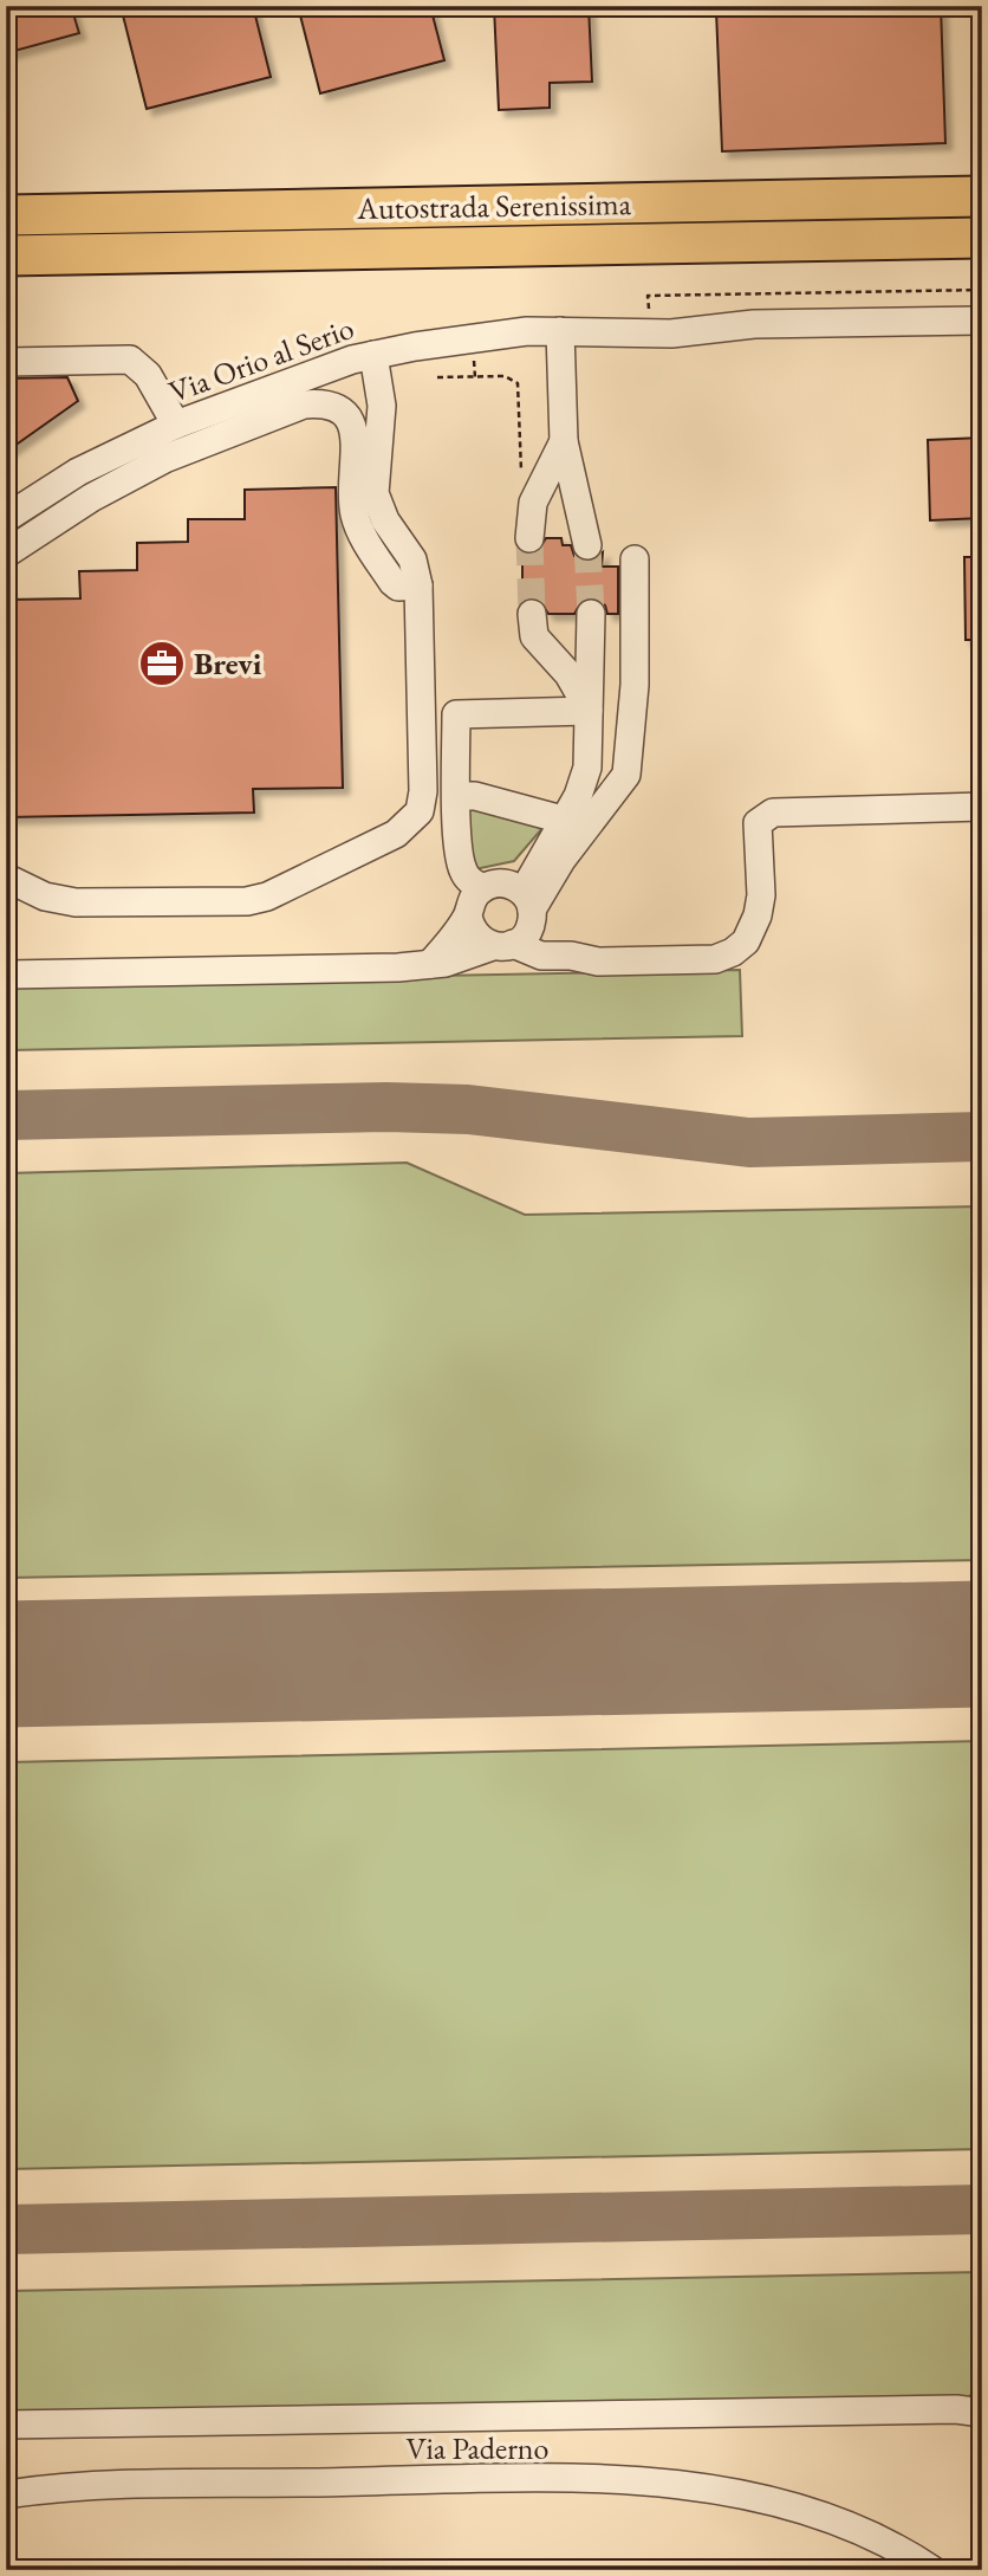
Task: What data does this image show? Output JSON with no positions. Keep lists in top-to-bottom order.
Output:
{
  "streets": {
    "highway": ["Autostrada Serenissima"],
    "street": ["Via Orio al Serio", "Via Paderno"]
  },
  "places": {
    "office": ["Brevi"]
  }
}
